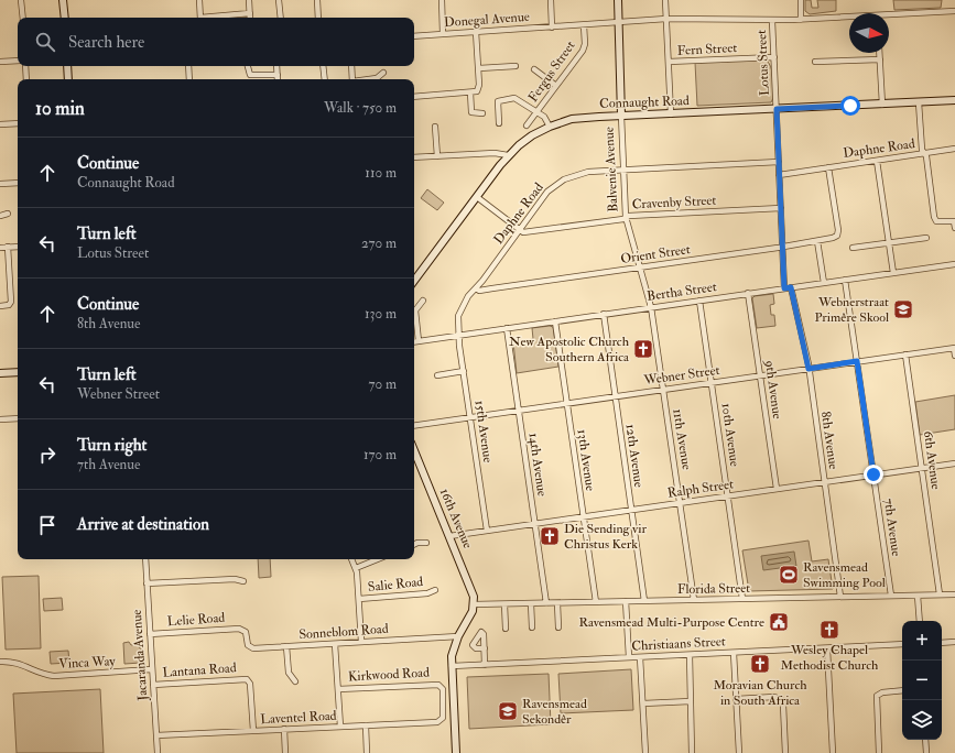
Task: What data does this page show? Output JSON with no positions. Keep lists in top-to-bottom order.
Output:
{
  "streets": {
    "street": [
      "Donegal Avenue",
      "Fern Street",
      "Lotus Street",
      "Fergus Street",
      "Connaught Road",
      "Daphne Road",
      "Balvenie Avenue",
      "Cravenby Street",
      "Orient Street",
      "Bertha Street",
      "Webner Street",
      "9th Avenue",
      "15th Avenue",
      "10th Avenue",
      "11th Avenue",
      "8th Avenue",
      "12th Avenue",
      "13th Avenue",
      "6th Avenue",
      "14th Avenue",
      "Ralph Street",
      "16th Avenue",
      "7th Avenue",
      "Salie Road",
      "Florida Street",
      "Lelie Road",
      "Sonneblom Road",
      "Christiaans Street",
      "Jacaranda Avenue",
      "Vinca Way",
      "Lantana Road",
      "Kirkwood Road",
      "Laventel Road"
    ]
  },
  "crossings": [
    ["Donegal Avenue", "Lotus Street"],
    ["Donegal Avenue", "Fergus Street"],
    ["Donegal Avenue", "Balvenie Avenue"],
    ["Fern Street", "Lotus Street"],
    ["Lotus Street", "Connaught Road"],
    ["Lotus Street", "Daphne Road"],
    ["Lotus Street", "Cravenby Street"],
    ["Lotus Street", "Orient Street"],
    ["Lotus Street", "Bertha Street"],
    ["Connaught Road", "Balvenie Avenue"],
    ["Daphne Road", "Balvenie Avenue"],
    ["Daphne Road", "Cravenby Street"],
    ["Daphne Road", "Orient Street"],
    ["Daphne Road", "Bertha Street"],
    ["Daphne Road", "15th Avenue"],
    ["Balvenie Avenue", "Cravenby Street"],
    ["Balvenie Avenue", "Orient Street"],
    ["Balvenie Avenue", "Bertha Street"],
    ["Balvenie Avenue", "11th Avenue"],
    ["Bertha Street", "9th Avenue"],
    ["Bertha Street", "15th Avenue"],
    ["Bertha Street", "10th Avenue"],
    ["Bertha Street", "11th Avenue"],
    ["Bertha Street", "8th Avenue"],
    ["Bertha Street", "12th Avenue"],
    ["Bertha Street", "13th Avenue"],
    ["Bertha Street", "14th Avenue"],
    ["Bertha Street", "7th Avenue"],
    ["Webner Street", "9th Avenue"],
    ["Webner Street", "15th Avenue"],
    ["Webner Street", "10th Avenue"],
    ["Webner Street", "11th Avenue"],
    ["Webner Street", "8th Avenue"],
    ["Webner Street", "12th Avenue"],
    ["Webner Street", "13th Avenue"],
    ["Webner Street", "6th Avenue"],
    ["Webner Street", "14th Avenue"],
    ["Webner Street", "7th Avenue"],
    ["9th Avenue", "Ralph Street"],
    ["15th Avenue", "Ralph Street"],
    ["10th Avenue", "Ralph Street"],
    ["10th Avenue", "Florida Street"],
    ["11th Avenue", "Ralph Street"],
    ["11th Avenue", "Florida Street"],
    ["8th Avenue", "Ralph Street"],
    ["8th Avenue", "Florida Street"],
    ["12th Avenue", "Ralph Street"],
    ["12th Avenue", "Florida Street"],
    ["13th Avenue", "Ralph Street"],
    ["13th Avenue", "Florida Street"],
    ["6th Avenue", "Ralph Street"],
    ["6th Avenue", "Florida Street"],
    ["14th Avenue", "Ralph Street"],
    ["14th Avenue", "Florida Street"],
    ["Ralph Street", "16th Avenue"],
    ["Ralph Street", "7th Avenue"],
    ["16th Avenue", "Florida Street"],
    ["7th Avenue", "Florida Street"],
    ["Lelie Road", "Sonneblom Road"],
    ["Lelie Road", "Jacaranda Avenue"],
    ["Jacaranda Avenue", "Vinca Way"],
    ["Jacaranda Avenue", "Lantana Road"],
    ["Jacaranda Avenue", "Laventel Road"],
    ["Lantana Road", "Laventel Road"],
    ["Kirkwood Road", "Laventel Road"]
  ],
  "places": {
    "school or university": ["Webnerstraat Primêre Skool", "Ravensmead Sekondêr"],
    "church": [
      "New Apostolic Church Southern Africa",
      "Die Sending vir Christus Kerk",
      "Wesley Chapel Methodist Church",
      "Moravian Church in South Africa"
    ],
    "sports": ["Ravensmead Swimming Pool"],
    "public building": ["Ravensmead Multi-Purpose Centre"]
  },
  "north": "right",
  "page": {
    "search": "Search here",
    "heading": ["10 min", "Walk · 750 m"],
    "list": [
      ["Continue", "Connaught Road", "110 m"],
      ["Turn left", "Lotus Street", "270 m"],
      ["Continue", "8th Avenue", "130 m"],
      ["Turn left", "Webner Street", "70 m"],
      ["Turn right", "7th Avenue", "170 m"],
      "Arrive at destination"
    ],
    "map_buttons": ["+", "−"]
  }
}
